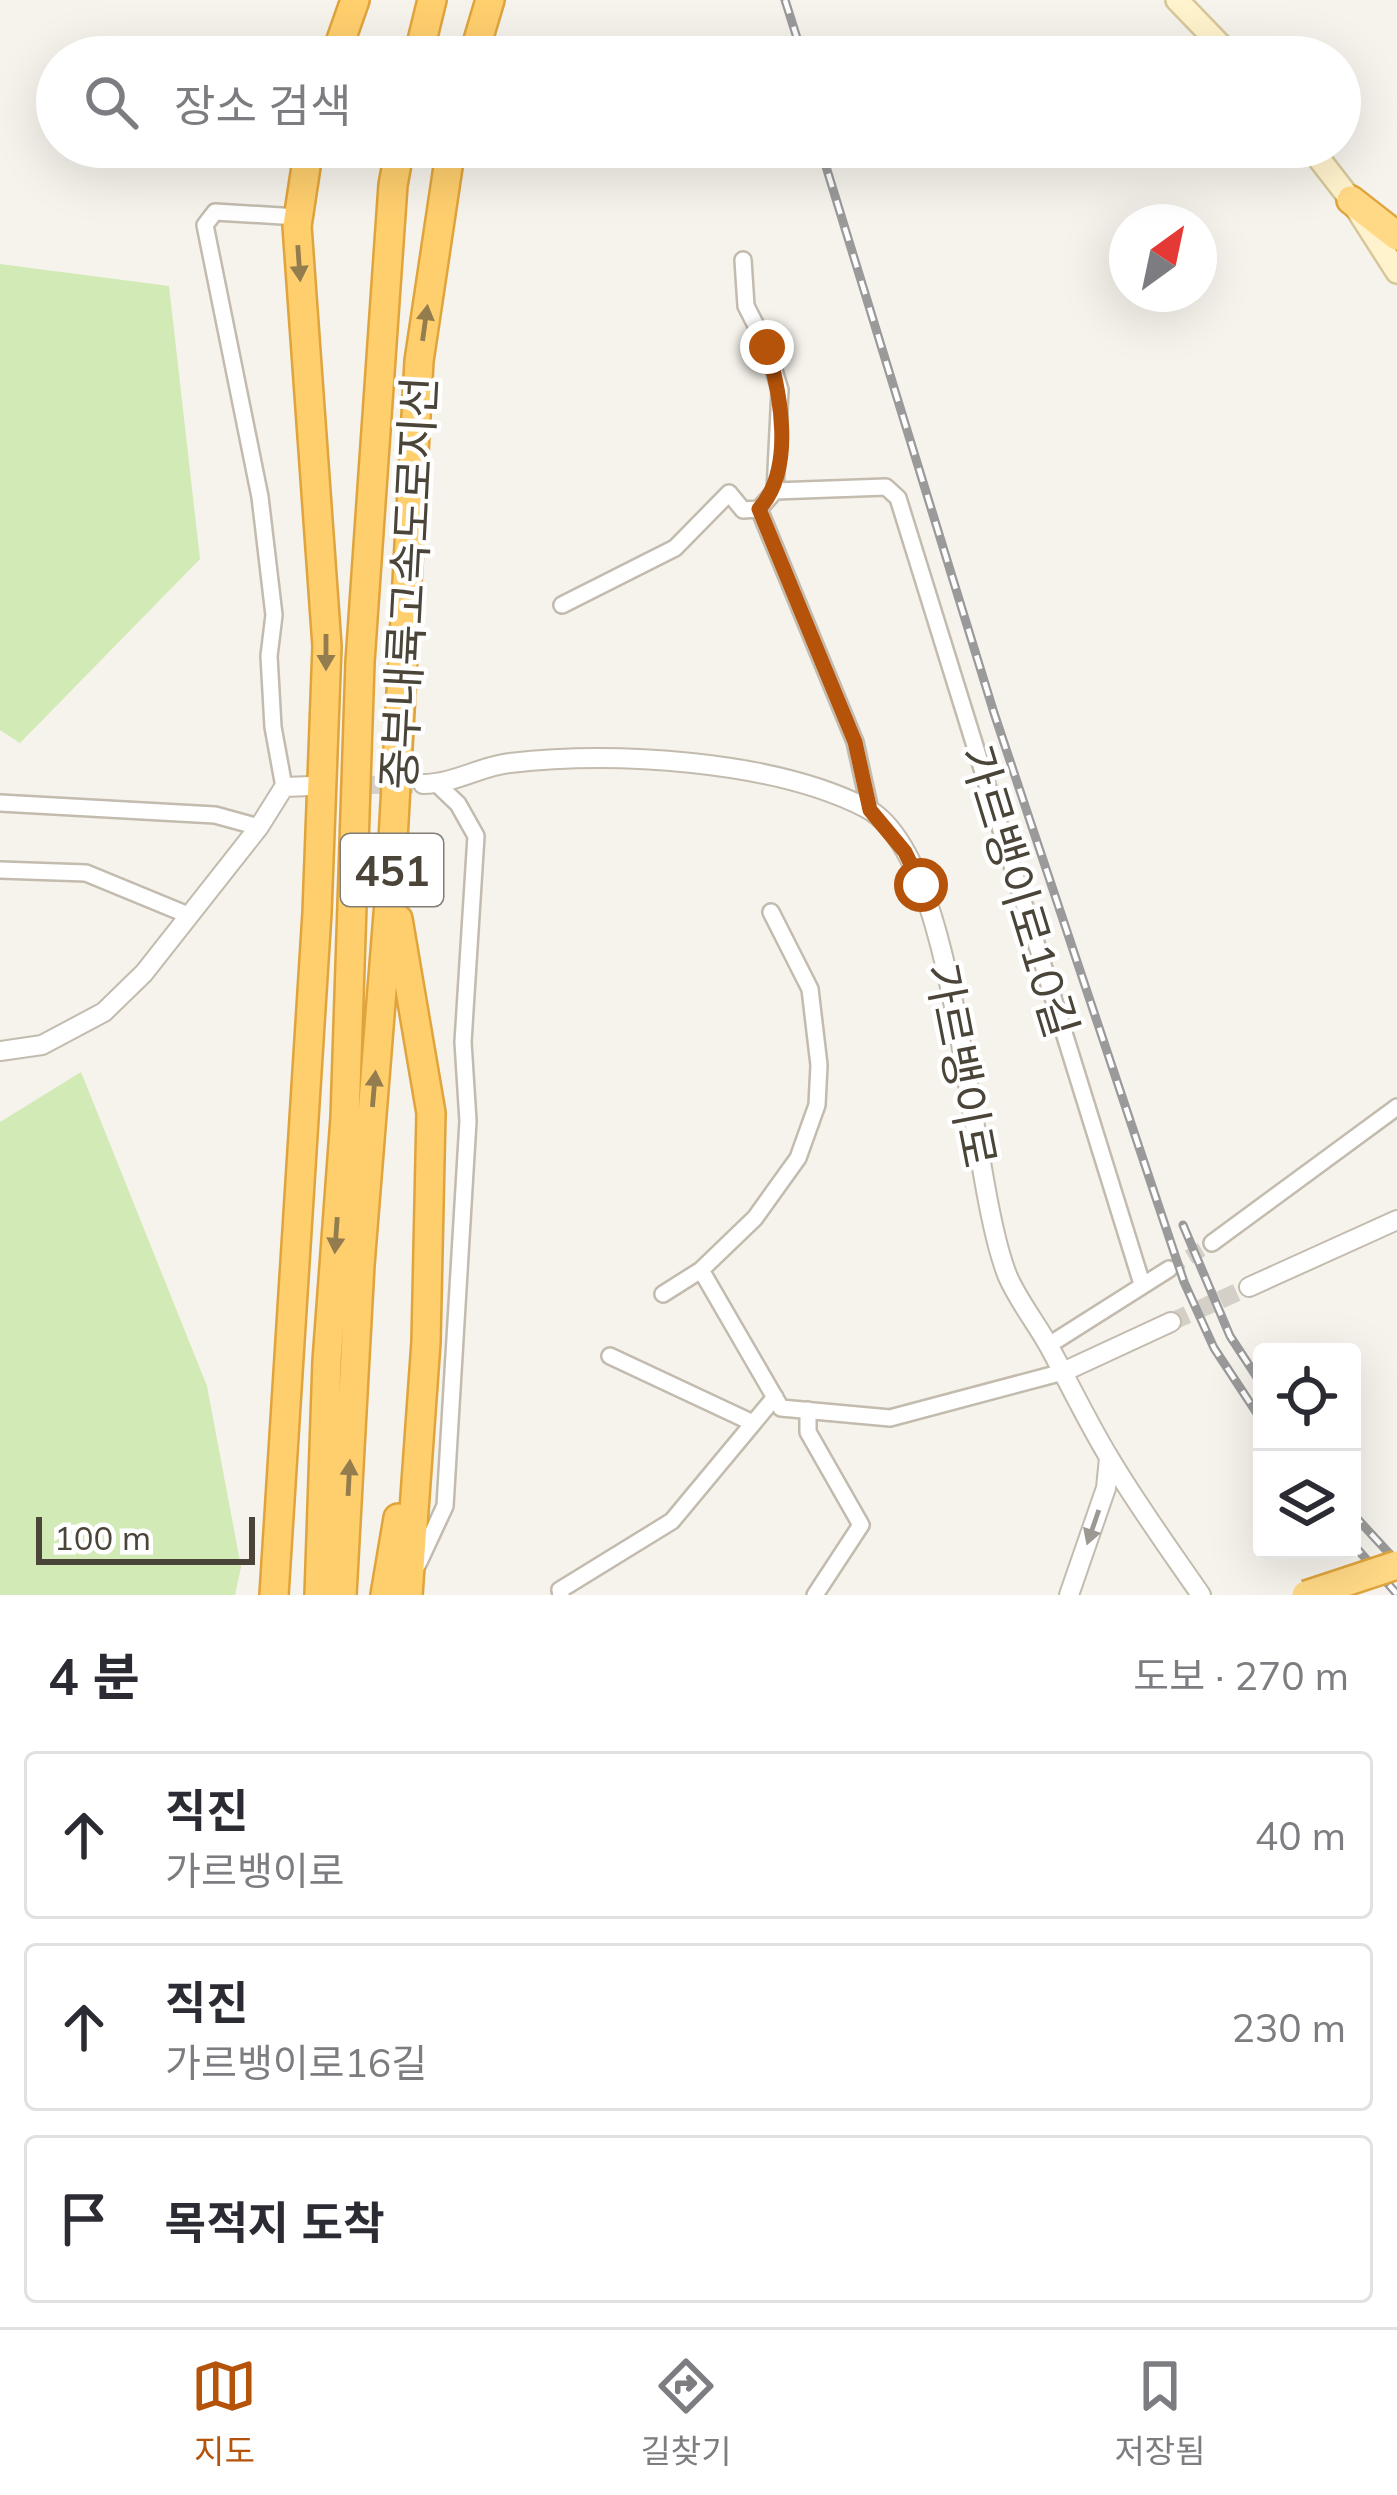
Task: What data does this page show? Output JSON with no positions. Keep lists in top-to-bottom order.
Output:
{
  "streets": {
    "highway": ["중부내륙고속도로지선", "451"],
    "street": ["가르뱅이로10길", "가르뱅이로"]
  },
  "scale_bar": "100 m",
  "north": "top right",
  "page": {
    "search": "장소 검색",
    "scale": "100 m",
    "heading": ["4 분", "도보 · 270 m"],
    "list": [
      ["직진", "가르뱅이로", "40 m"],
      ["직진", "가르뱅이로16길", "230 m"],
      "목적지 도착"
    ],
    "nav": ["지도", "길찾기", "저장됨"]
  }
}
